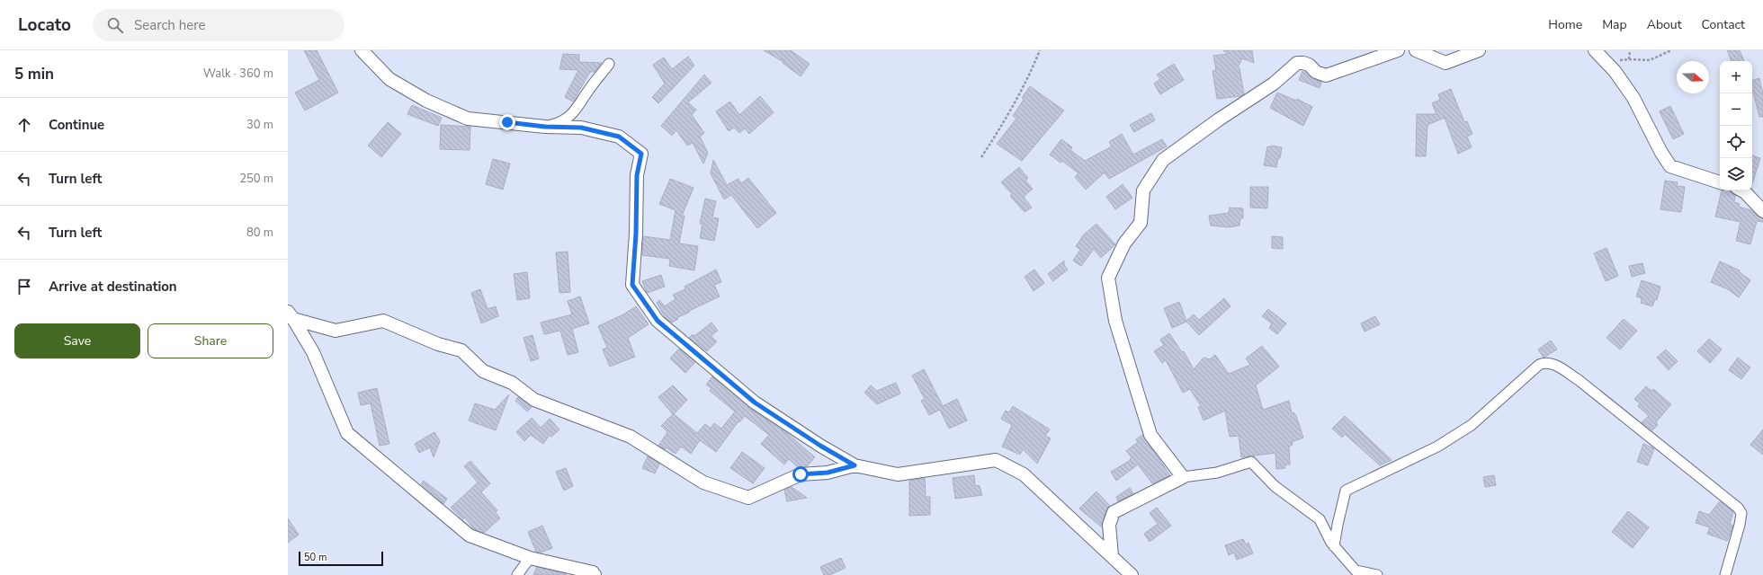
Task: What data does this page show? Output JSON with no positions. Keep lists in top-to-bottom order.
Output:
{
  "scale_bar": "50 m",
  "north": "right",
  "page": {
    "header": "Locato",
    "search": "Search here",
    "nav": [
      "Home",
      "Map",
      "About",
      "Contact"
    ],
    "heading": ["5 min", "Walk · 360 m"],
    "map_buttons": ["+", "−"],
    "list": [
      ["Continue", "30 m"],
      ["Turn left", "250 m"],
      ["Turn left", "80 m"],
      "Arrive at destination"
    ],
    "buttons": ["Save", "Share"],
    "scale": "50 m"
  }
}
